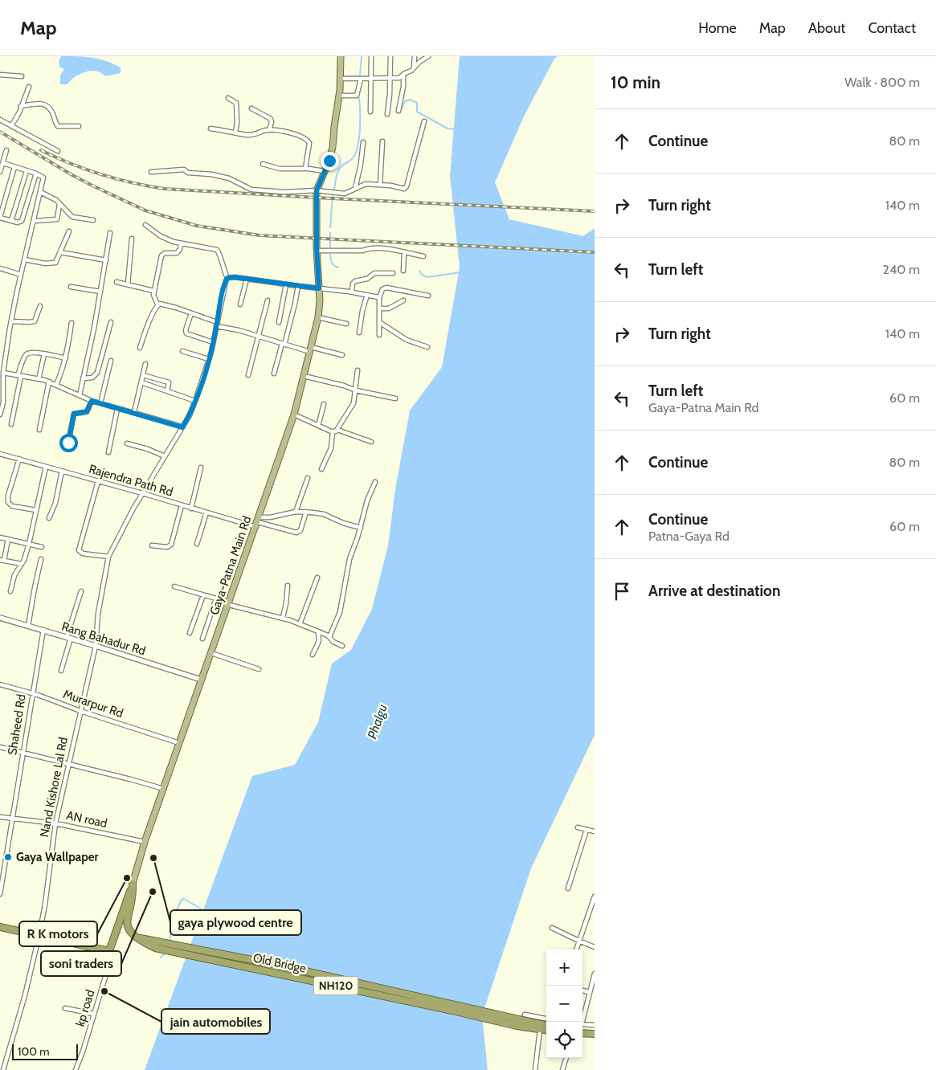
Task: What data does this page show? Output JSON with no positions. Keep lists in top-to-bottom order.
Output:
{
  "streets": {
    "highway": ["Old Bridge", "NH120"],
    "main road": ["Gaya-Patna Main Rd"],
    "street": [
      "Rajendra Path Rd",
      "Rang Bahadur Rd",
      "Murarpur Rd",
      "Shaheed Rd",
      "Nand Kishore Lal Rd",
      "AN road",
      "kp road"
    ]
  },
  "crossings": [
    ["Rajendra Path Rd", "Gaya-Patna Main Rd"],
    ["Rajendra Path Rd", "Nand Kishore Lal Rd"],
    ["Gaya-Patna Main Rd", "Rang Bahadur Rd"],
    ["Gaya-Patna Main Rd", "Murarpur Rd"],
    ["Gaya-Patna Main Rd", "AN road"],
    ["Gaya-Patna Main Rd", "Old Bridge"],
    ["Rang Bahadur Rd", "Shaheed Rd"],
    ["Rang Bahadur Rd", "Nand Kishore Lal Rd"],
    ["Murarpur Rd", "Shaheed Rd"],
    ["Murarpur Rd", "Nand Kishore Lal Rd"],
    ["Shaheed Rd", "AN road"],
    ["Nand Kishore Lal Rd", "AN road"],
    ["Old Bridge", "NH120"]
  ],
  "water": ["Phalgu"],
  "places": [
    "Gaya Wallpaper",
    "gaya plywood centre",
    "R K motors",
    "soni traders",
    "jain automobiles"
  ],
  "scale_bar": "100 m",
  "page": {
    "header": "Map",
    "nav": [
      "Home",
      "Map",
      "About",
      "Contact"
    ],
    "heading": ["10 min", "Walk · 800 m"],
    "list": [
      ["Continue", "80 m"],
      ["Turn right", "140 m"],
      ["Turn left", "240 m"],
      ["Turn right", "140 m"],
      ["Turn left", "Gaya-Patna Main Rd", "60 m"],
      ["Continue", "80 m"],
      ["Continue", "Patna-Gaya Rd", "60 m"],
      "Arrive at destination"
    ],
    "map_buttons": ["+", "−"],
    "scale": "100 m"
  }
}
